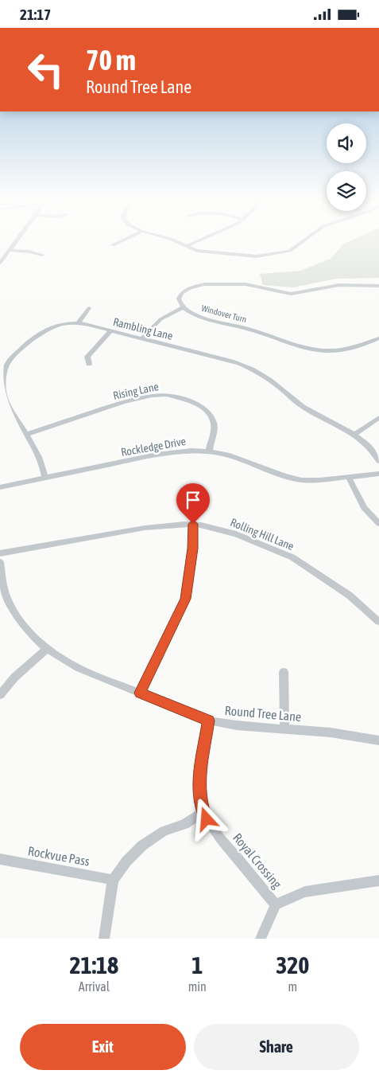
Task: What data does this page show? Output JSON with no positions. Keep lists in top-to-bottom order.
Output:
{
  "streets": {
    "street": [
      "Windover Turn",
      "Rambling Lane",
      "Rising Lane",
      "Rockledge Drive",
      "Rolling Hill Lane",
      "Round Tree Lane",
      "Rockvue Pass",
      "Royal Crossing"
    ]
  },
  "crossings": [
    ["Rambling Lane", "Rising Lane"],
    ["Rambling Lane", "Rockledge Drive"],
    ["Rising Lane", "Rockledge Drive"],
    ["Round Tree Lane", "Royal Crossing"]
  ],
  "page": {
    "status": "21:17",
    "turn": ["70 m", "Round Tree Lane"],
    "eta": [
      "21:18",
      "Arrival",
      "1",
      "min",
      "320",
      "m"
    ],
    "buttons": ["Exit", "Share"]
  }
}
